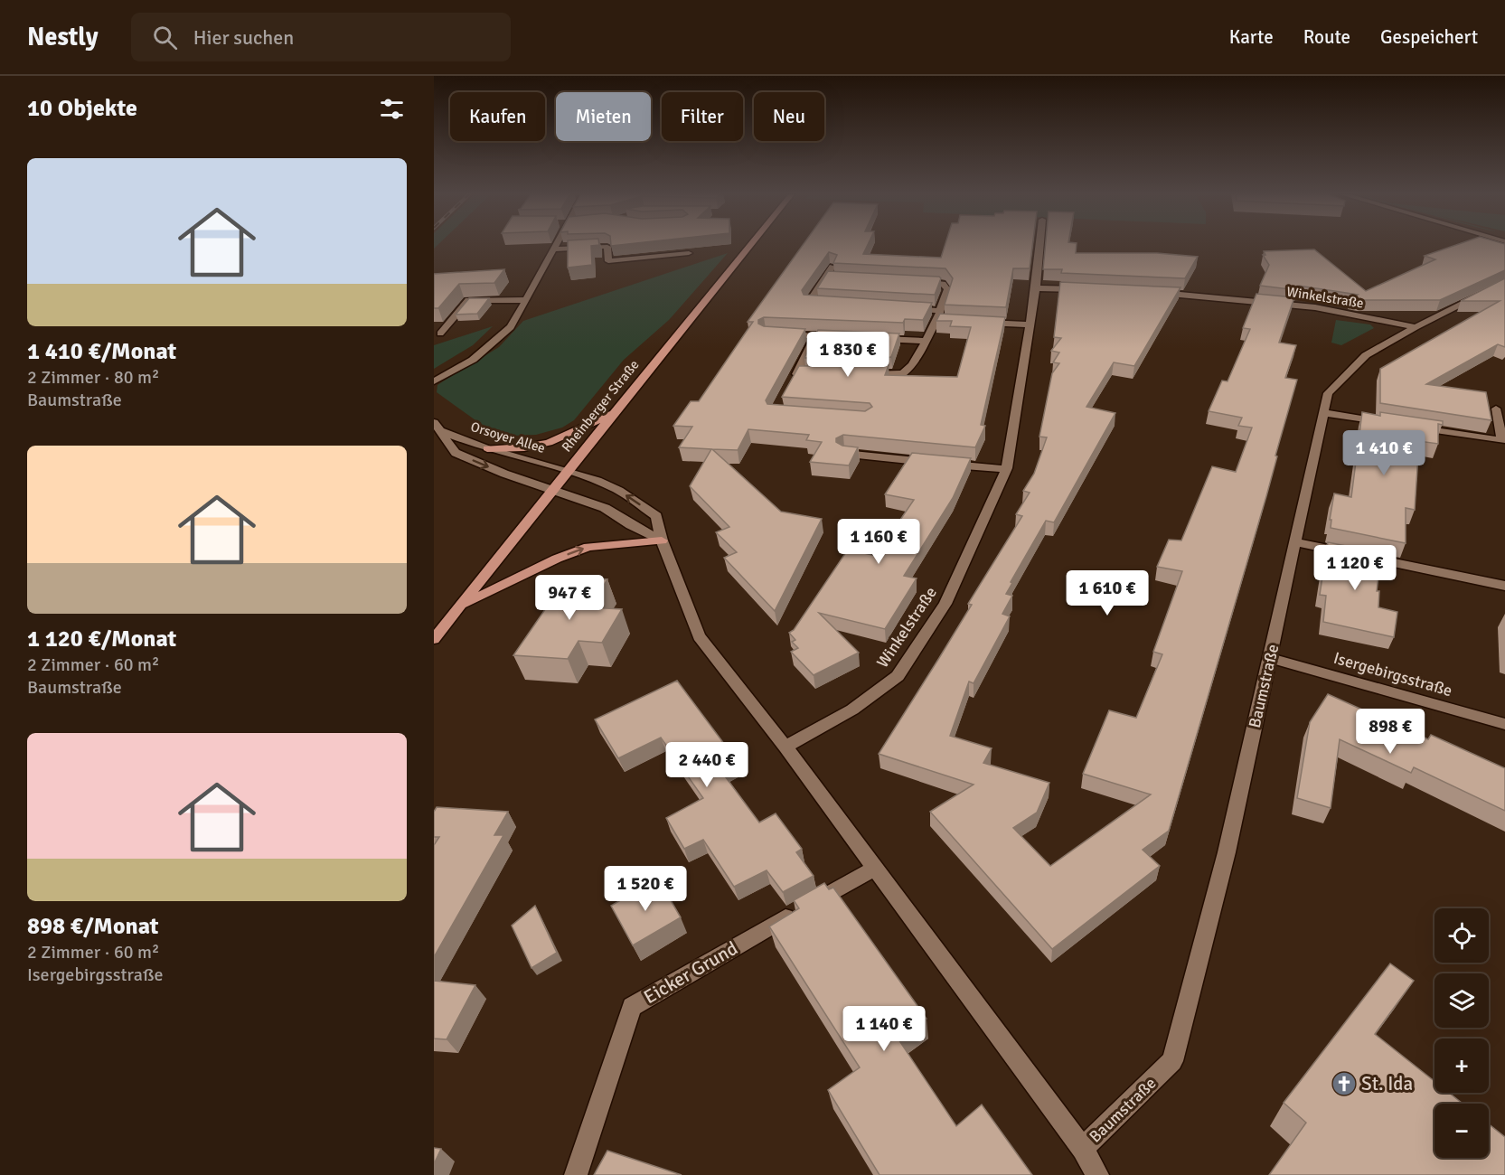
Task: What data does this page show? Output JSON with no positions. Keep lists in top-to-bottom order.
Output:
{
  "streets": {
    "main road": ["Rheinberger Straße"],
    "street": [
      "Winkelstraße",
      "Orsoyer Allee",
      "Isergebirgsstraße",
      "Baumstraße",
      "Eicker Grund"
    ]
  },
  "crossings": [
    ["Winkelstraße", "Baumstraße"],
    ["Rheinberger Straße", "Orsoyer Allee"],
    ["Isergebirgsstraße", "Baumstraße"]
  ],
  "places": {
    "church": ["St. Ida"]
  },
  "page": {
    "header": "Nestly",
    "search": "Hier suchen",
    "nav": ["Karte", "Route", "Gespeichert"],
    "heading": "10 Objekte",
    "chip": [
      "Kaufen",
      "Mieten",
      "Filter",
      "Neu"
    ],
    "list": [
      {
        "name": "1 410 €/Monat",
        "note": "2 Zimmer · 80 m² · Baumstraße"
      },
      {
        "name": "1 120 €/Monat",
        "note": "2 Zimmer · 60 m² · Baumstraße"
      },
      {
        "name": "898 €/Monat",
        "note": "2 Zimmer · 60 m² · Isergebirgsstraße"
      }
    ],
    "price": [
      "1 830 €",
      "1 410 €",
      "1 160 €",
      "1 120 €",
      "1 610 €",
      "947 €",
      "898 €",
      "2 440 €",
      "1 520 €",
      "1 140 €"
    ],
    "map_buttons": ["+", "−"]
  }
}
